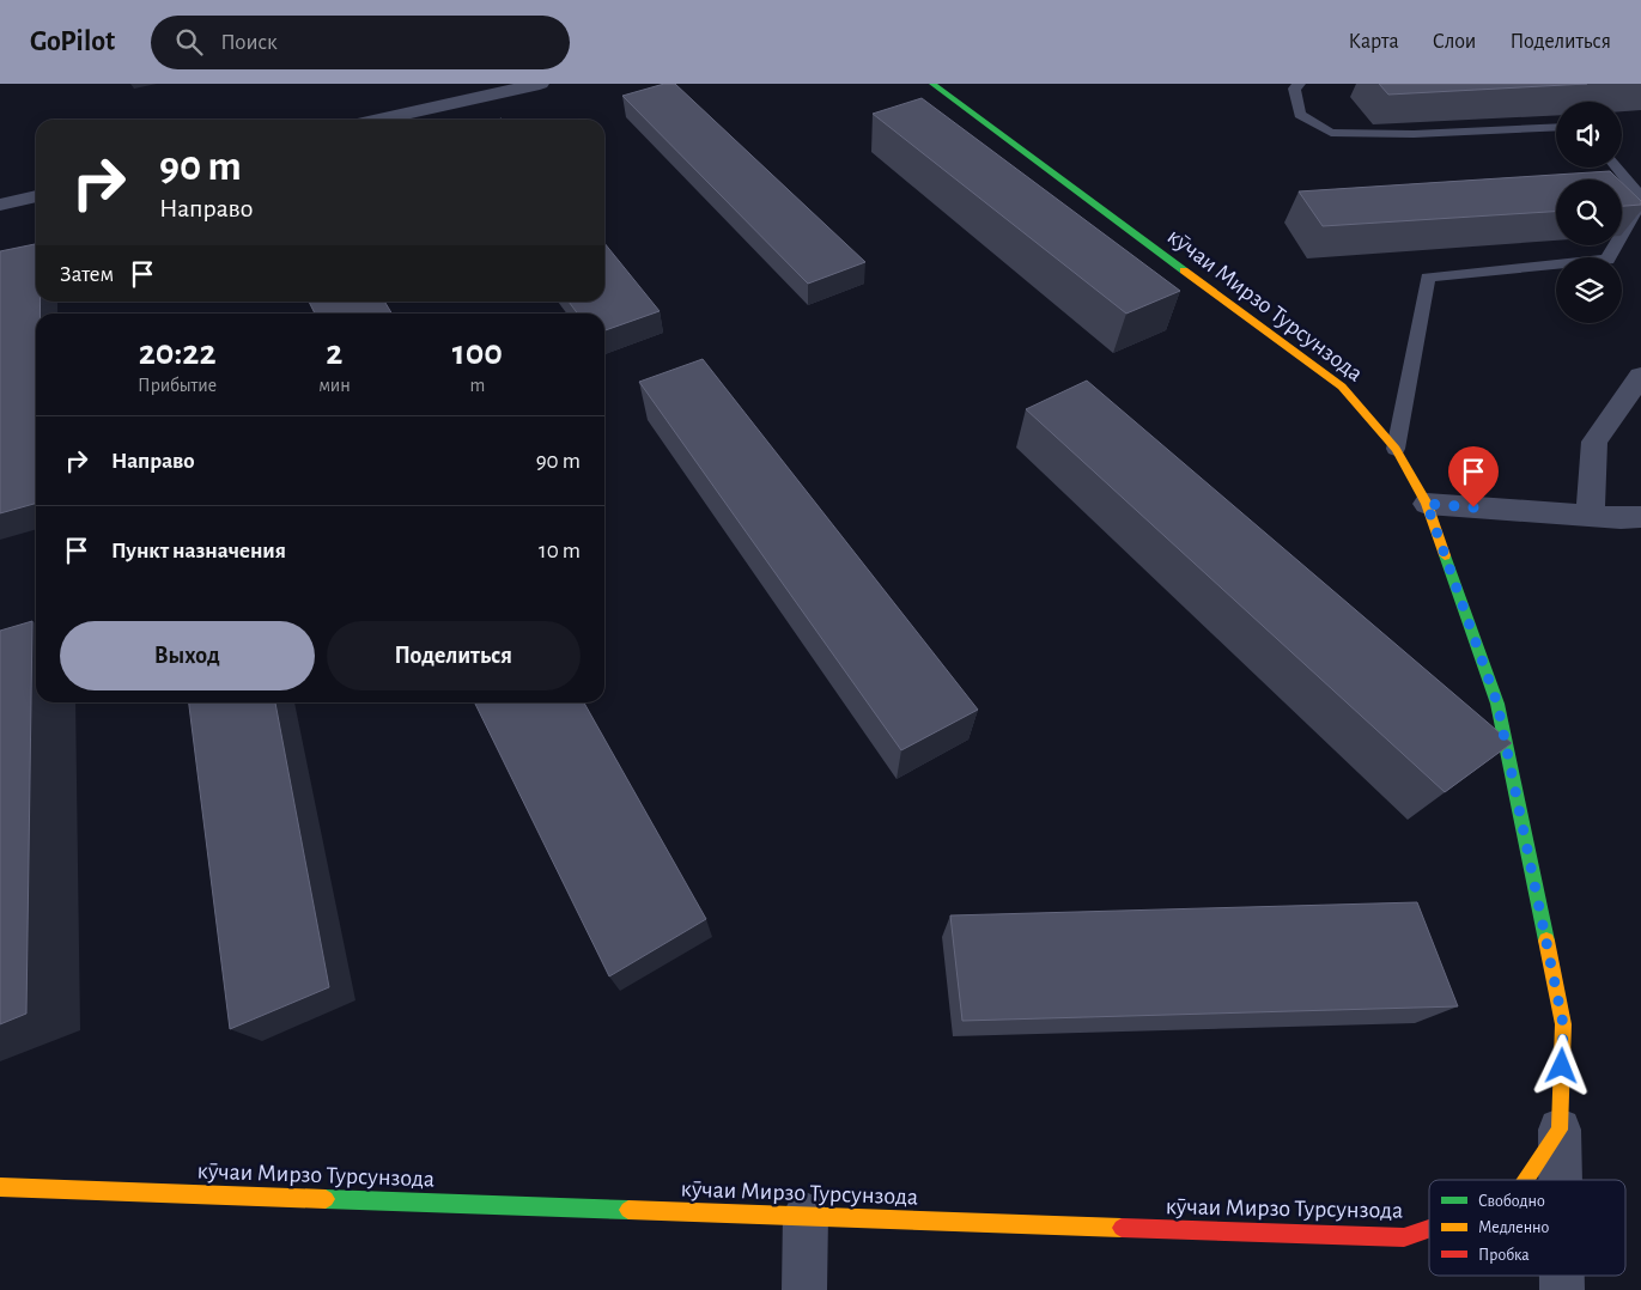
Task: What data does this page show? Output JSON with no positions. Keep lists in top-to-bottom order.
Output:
{
  "streets": {
    "street": ["кӯчаи Мирзо Турсунзода"]
  },
  "legend": ["Свободно", "Медленно", "Пробка"],
  "page": {
    "header": "GoPilot",
    "search": "Поиск",
    "nav": ["Карта", "Слои", "Поделиться"],
    "turn": ["90 m", "Направо"],
    "then": "Затем",
    "eta": [
      "20:22",
      "Прибытие",
      "2",
      "мин",
      "100",
      "m"
    ],
    "list": [
      {
        "name": "Направо",
        "value": "90 m"
      },
      {
        "name": "Пункт назначения",
        "value": "10 m"
      }
    ],
    "buttons": ["Выход", "Поделиться"]
  }
}
